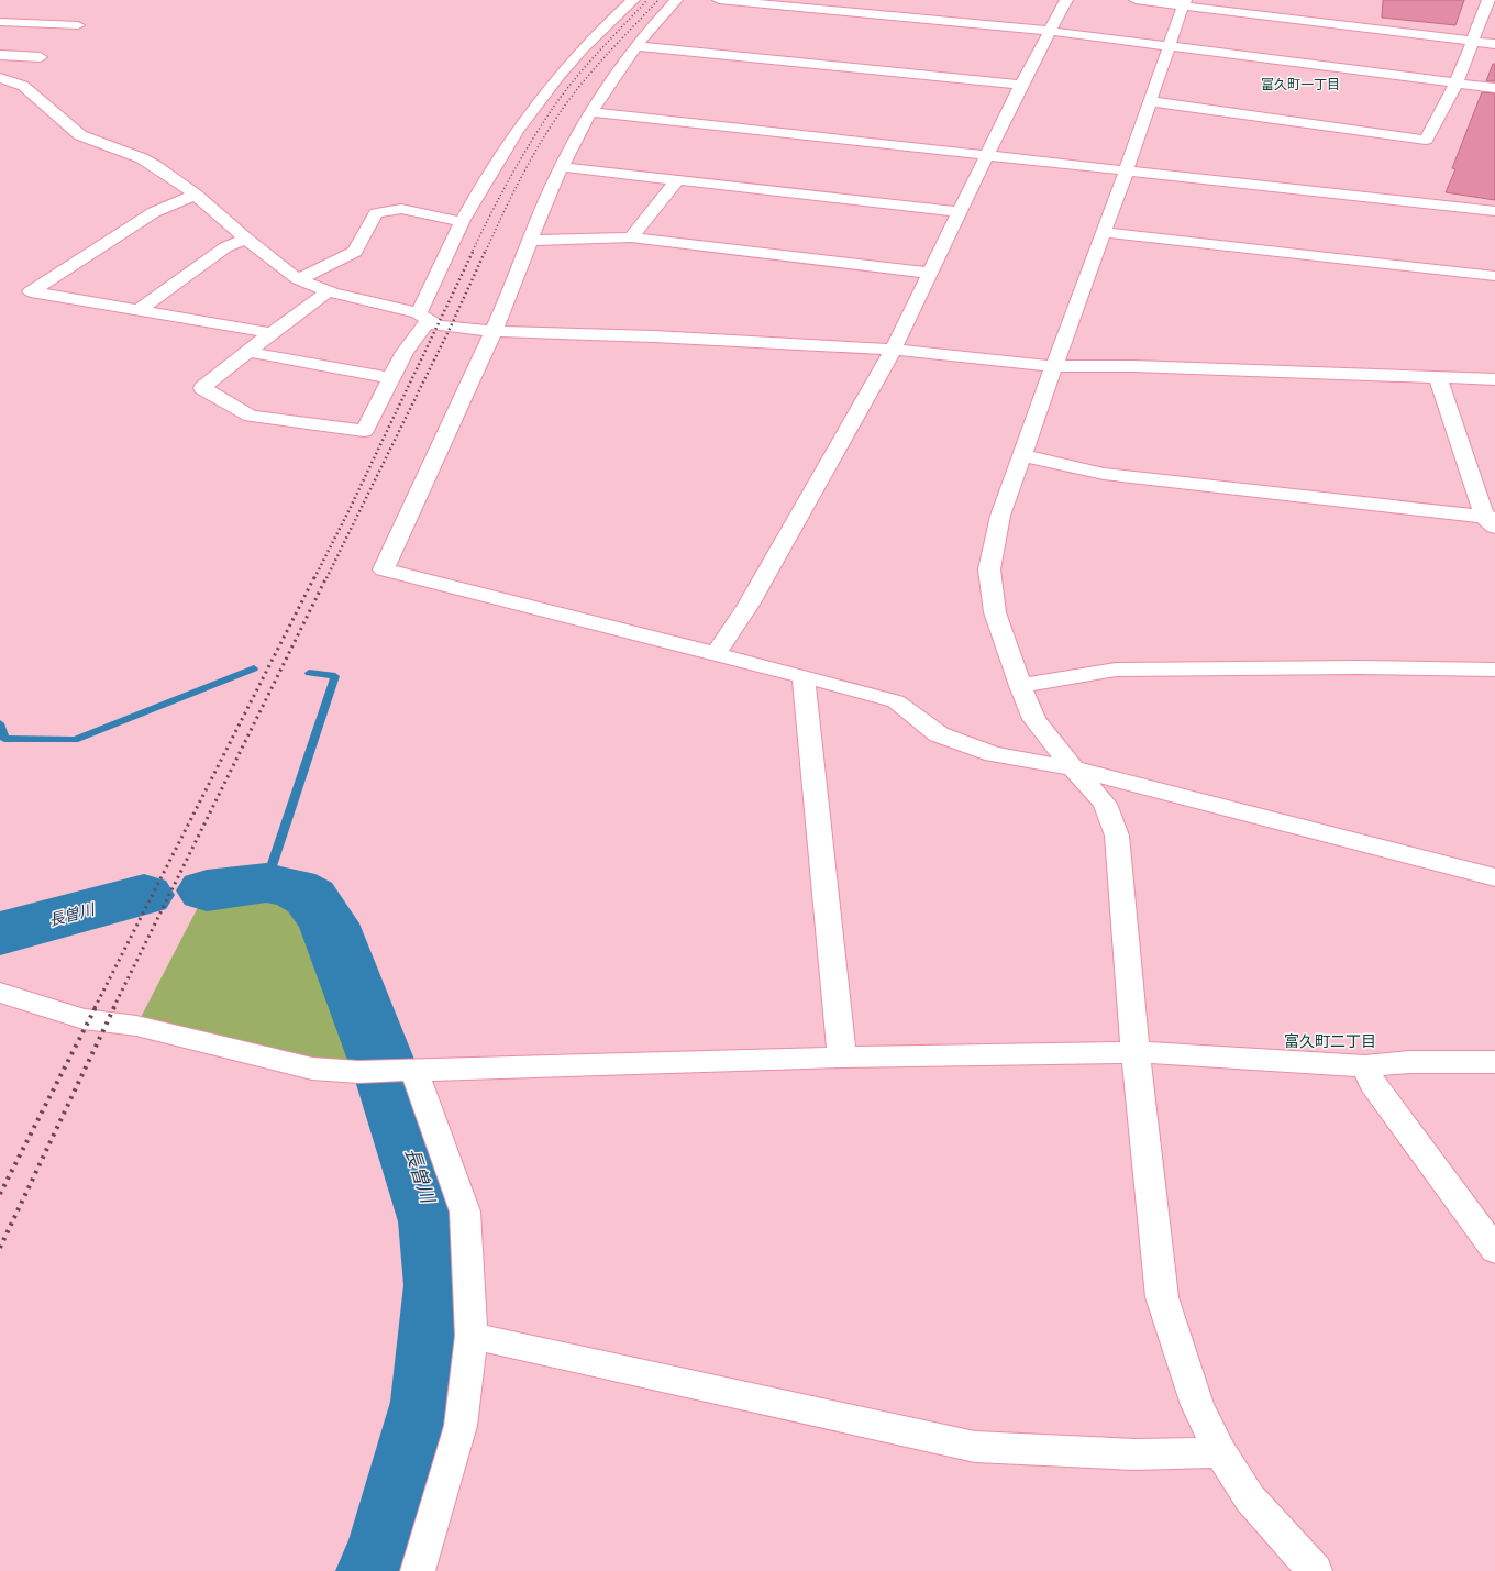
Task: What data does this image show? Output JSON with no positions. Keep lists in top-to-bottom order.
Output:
{
  "districts": ["富久町一丁目", "富久町二丁目"],
  "water": ["長曽川"]
}
